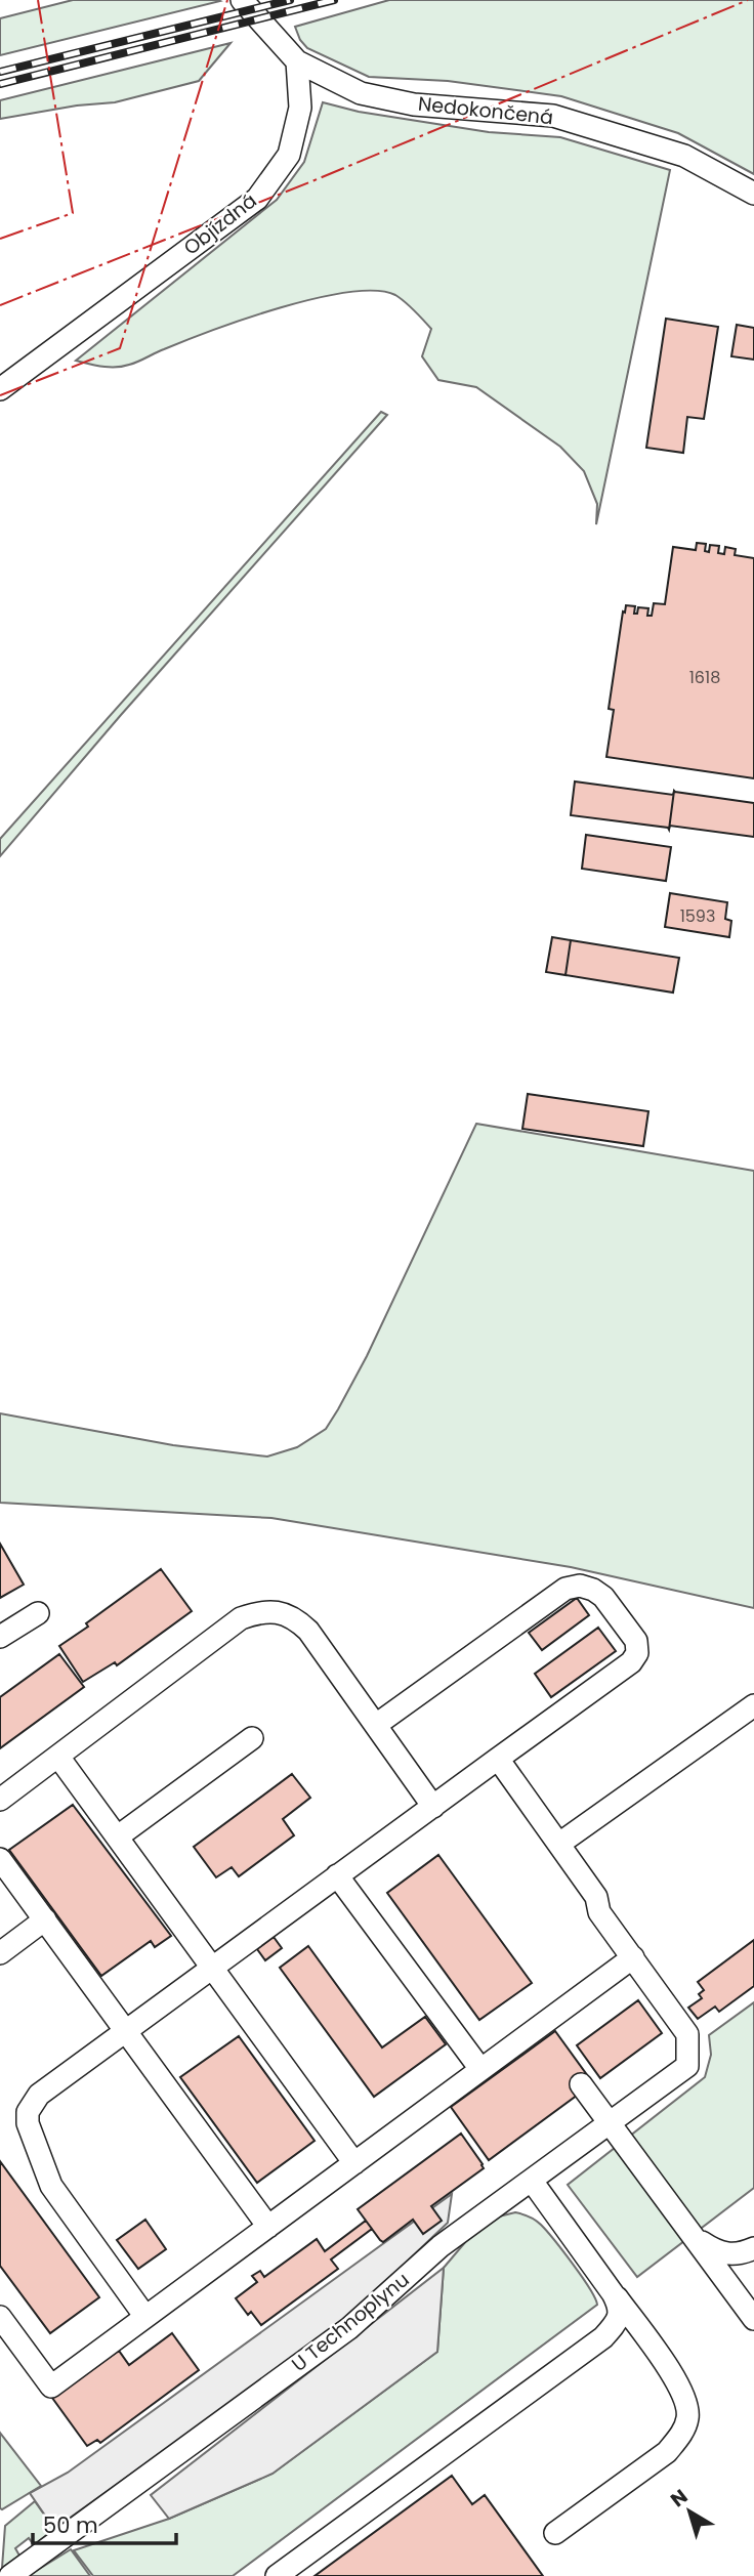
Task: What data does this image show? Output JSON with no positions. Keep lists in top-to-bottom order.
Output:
{
  "streets": {
    "street": ["Nedokončená", "Objízdná", "U Technoplynu"]
  },
  "crossings": [
    ["Nedokončená", "Objízdná"]
  ],
  "house_numbers": ["1618", "1593"],
  "scale_bar": "50 m",
  "north": "top left"
}
